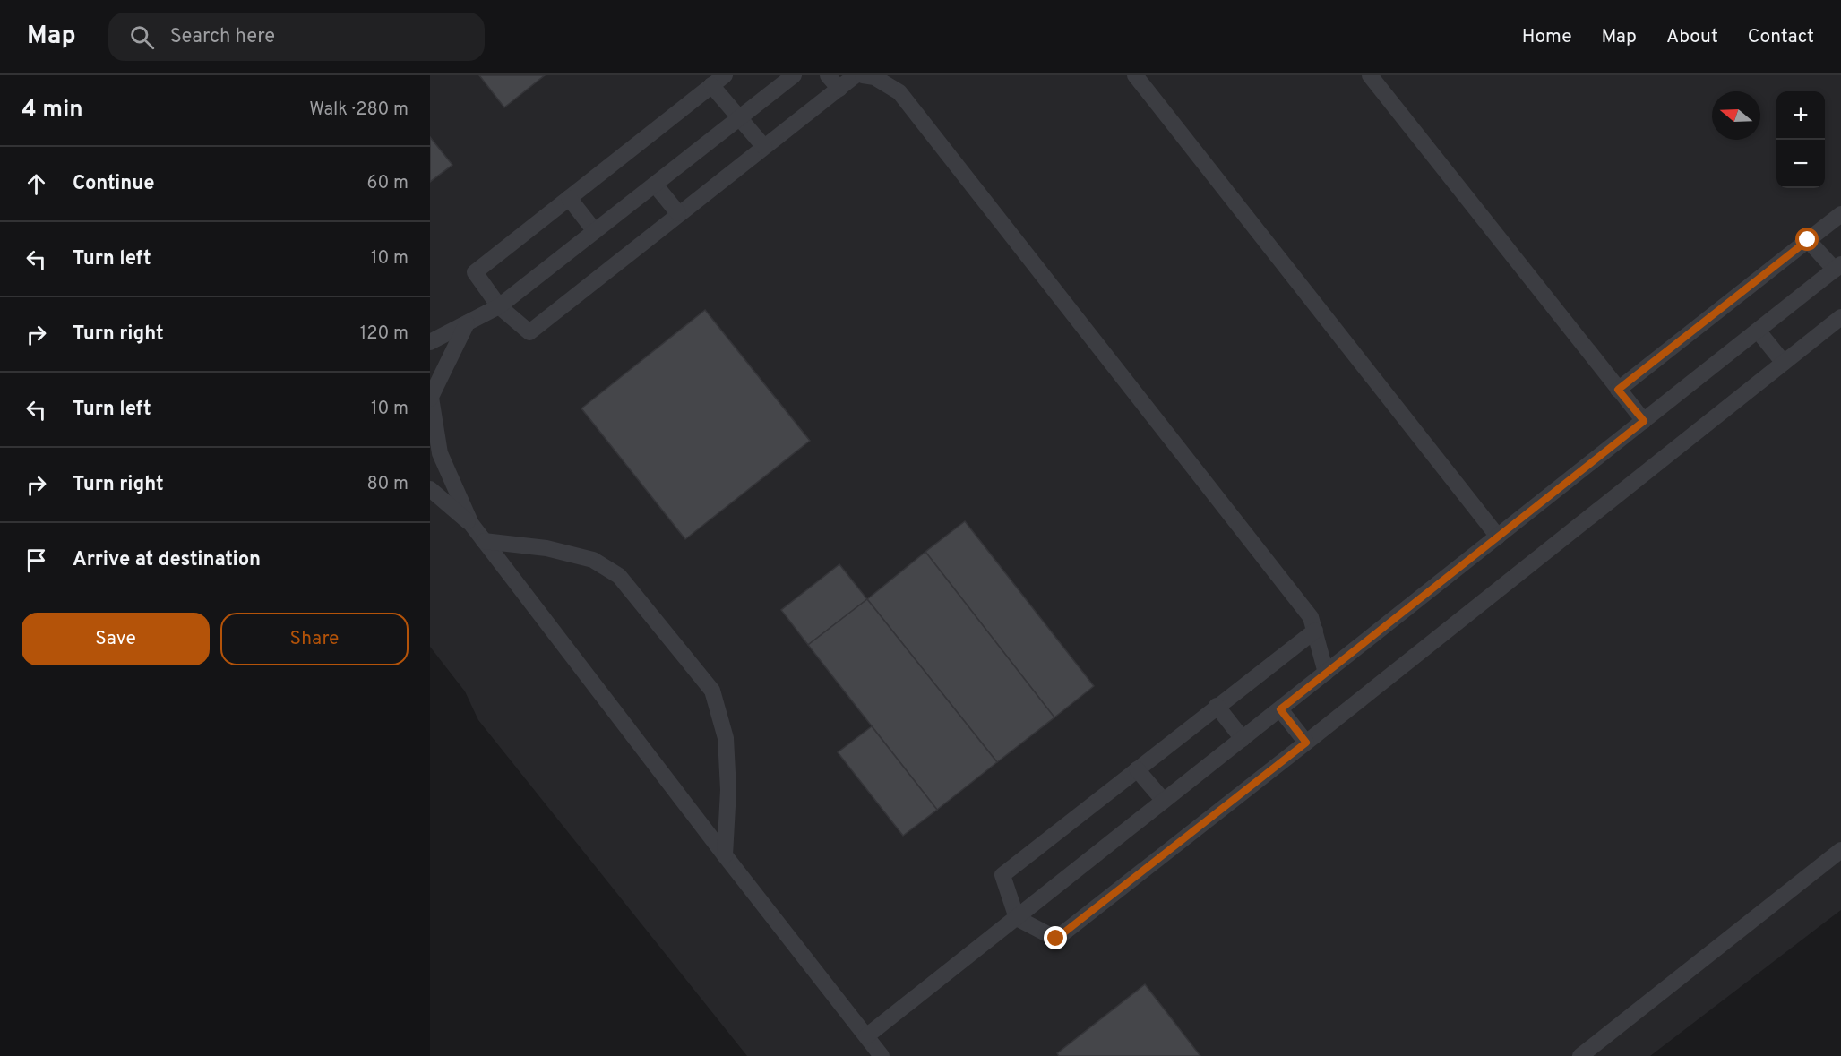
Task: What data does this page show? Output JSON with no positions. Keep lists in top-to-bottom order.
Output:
{
  "north": "left",
  "page": {
    "header": "Map",
    "search": "Search here",
    "nav": [
      "Home",
      "Map",
      "About",
      "Contact"
    ],
    "heading": ["4 min", "Walk · 280 m"],
    "map_buttons": ["+", "−"],
    "list": [
      ["Continue", "60 m"],
      ["Turn left", "10 m"],
      ["Turn right", "120 m"],
      ["Turn left", "10 m"],
      ["Turn right", "80 m"],
      "Arrive at destination"
    ],
    "buttons": ["Save", "Share"]
  }
}
